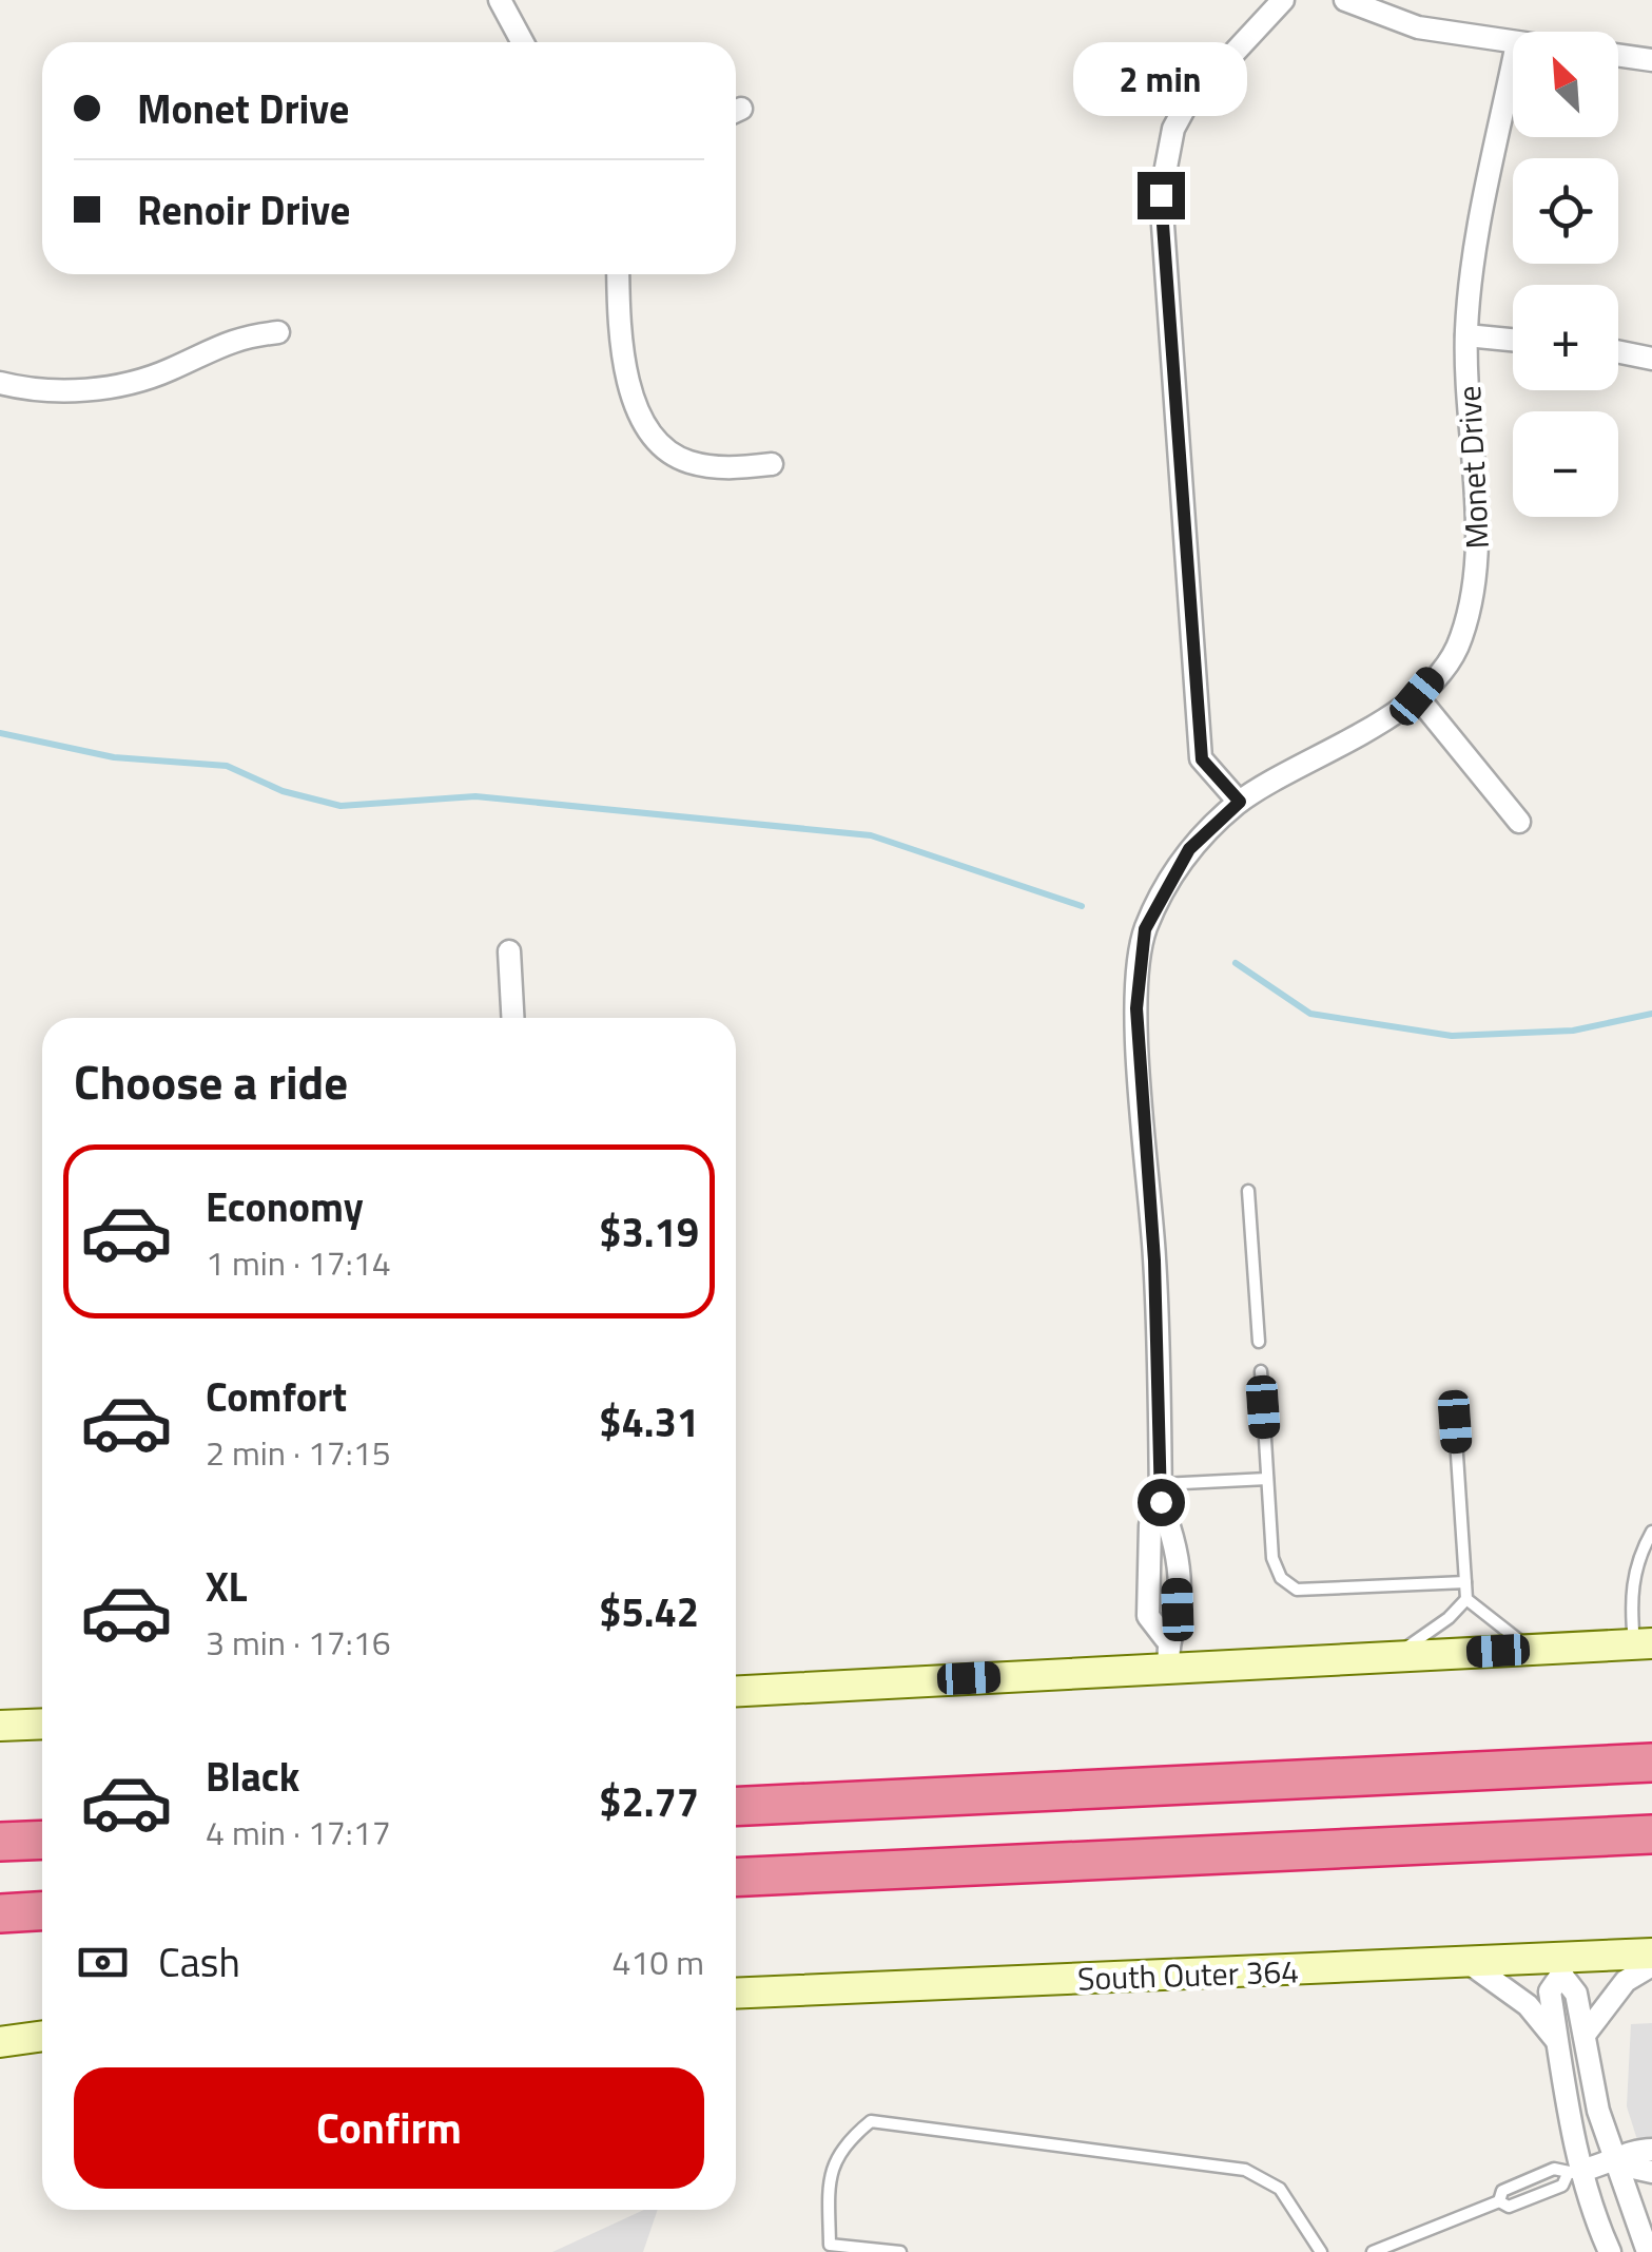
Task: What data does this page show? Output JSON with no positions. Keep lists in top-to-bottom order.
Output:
{
  "streets": {
    "street": ["Monet Drive", "South Outer 364"]
  },
  "north": "top left",
  "page": {
    "map_buttons": ["+", "−"],
    "bubble": "2 min",
    "banner": ["Monet Drive", "Renoir Drive"],
    "heading": "Choose a ride",
    "list": [
      {
        "name": "Economy",
        "note": "1 min · 17:14",
        "value": "$3.19"
      },
      {
        "name": "Comfort",
        "note": "2 min · 17:15",
        "value": "$4.31"
      },
      {
        "name": "XL",
        "note": "3 min · 17:16",
        "value": "$5.42"
      },
      {
        "name": "Black",
        "note": "4 min · 17:17",
        "value": "$2.77"
      }
    ],
    "pay": ["Cash", "410 m"],
    "buttons": "Confirm"
  }
}
